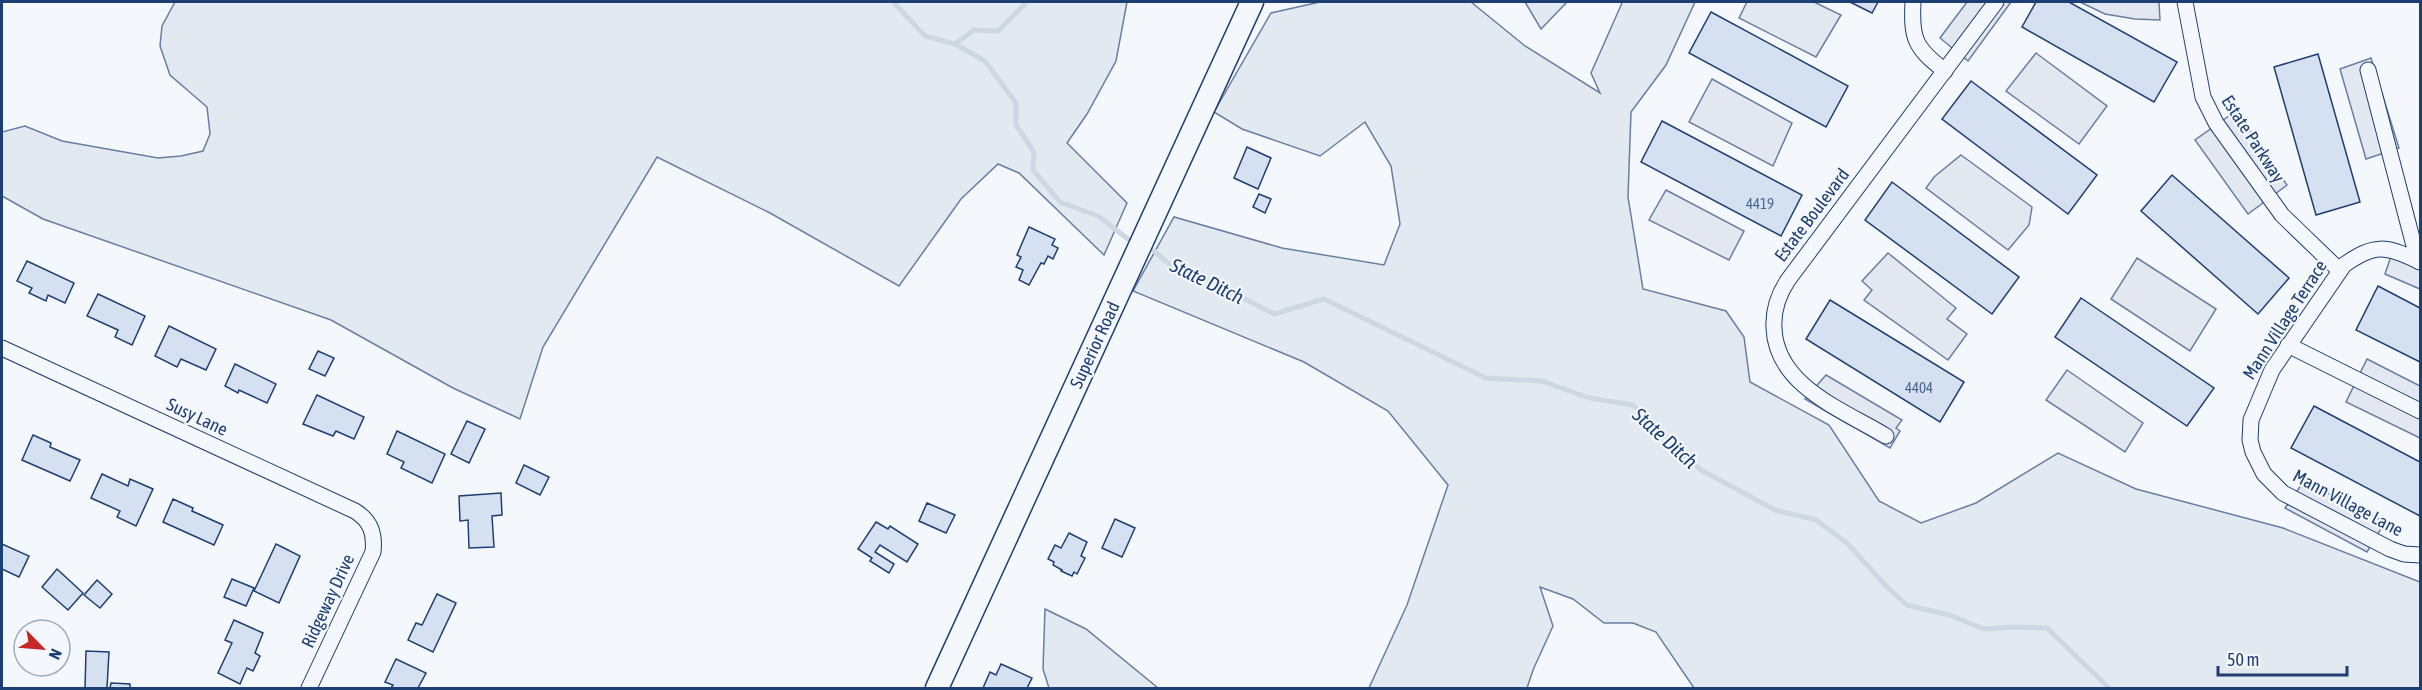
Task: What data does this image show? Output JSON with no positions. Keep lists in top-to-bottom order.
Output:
{
  "streets": {
    "street": [
      "Estate Parkway",
      "Estate Boulevard",
      "Mann Village Terrace",
      "Superior Road",
      "Susy Lane",
      "Mann Village Lane",
      "Ridgeway Drive"
    ]
  },
  "crossings": [
    ["Estate Parkway", "Mann Village Terrace"],
    ["Mann Village Terrace", "Mann Village Lane"],
    ["Susy Lane", "Ridgeway Drive"]
  ],
  "water": ["State Ditch"],
  "house_numbers": ["4419", "4404"],
  "scale_bar": "50 m",
  "north": "bottom right"
}
